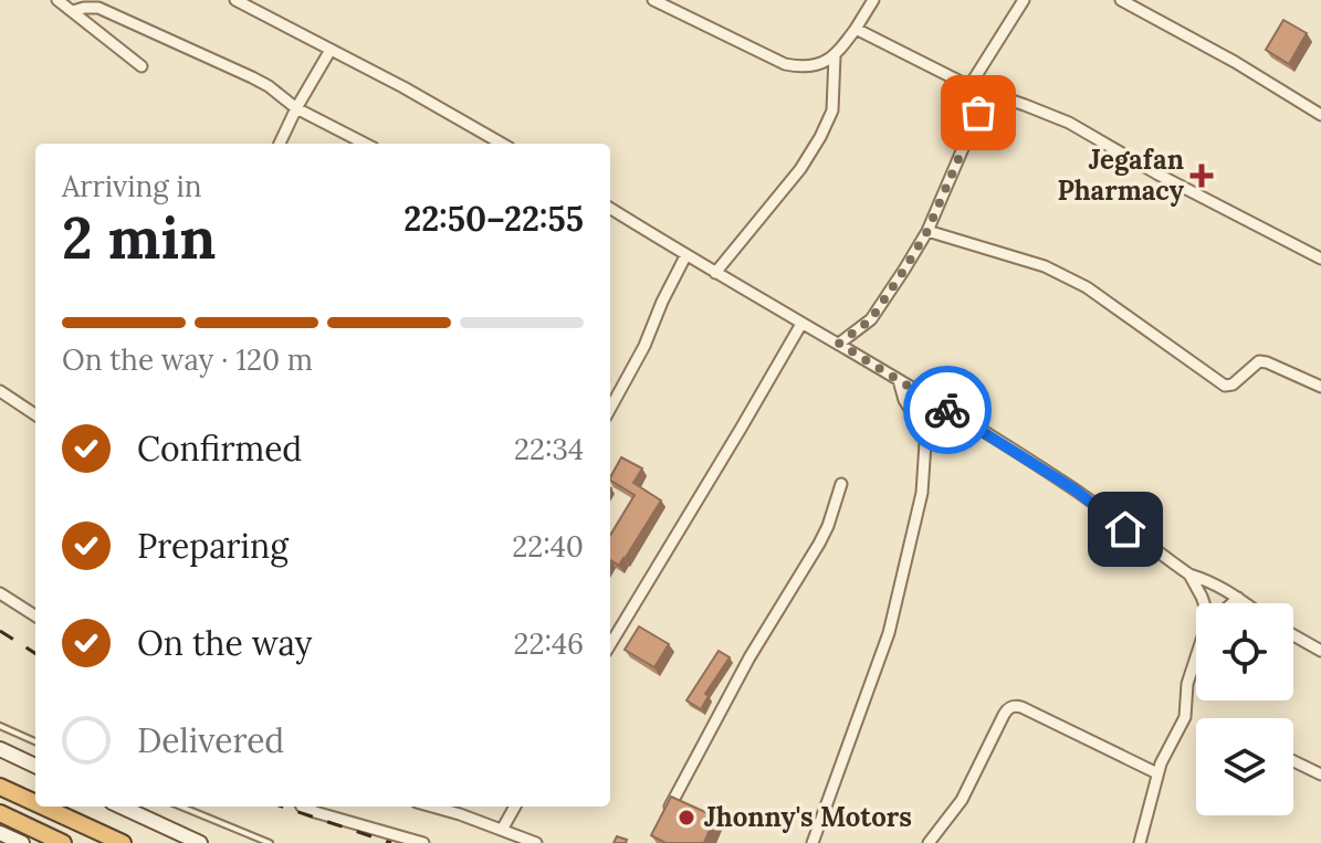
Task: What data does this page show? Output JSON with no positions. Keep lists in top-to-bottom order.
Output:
{
  "places": {
    "health": ["Jegafan Pharmacy"],
    "other": ["Jhonny's Motors"]
  },
  "page": {
    "heading": ["2 min", "Arriving in", "22:50–22:55"],
    "bar": "On the way · 120 m",
    "list": [
      ["Confirmed", "22:34"],
      ["Preparing", "22:40"],
      ["On the way", "22:46"],
      "Delivered"
    ]
  }
}
